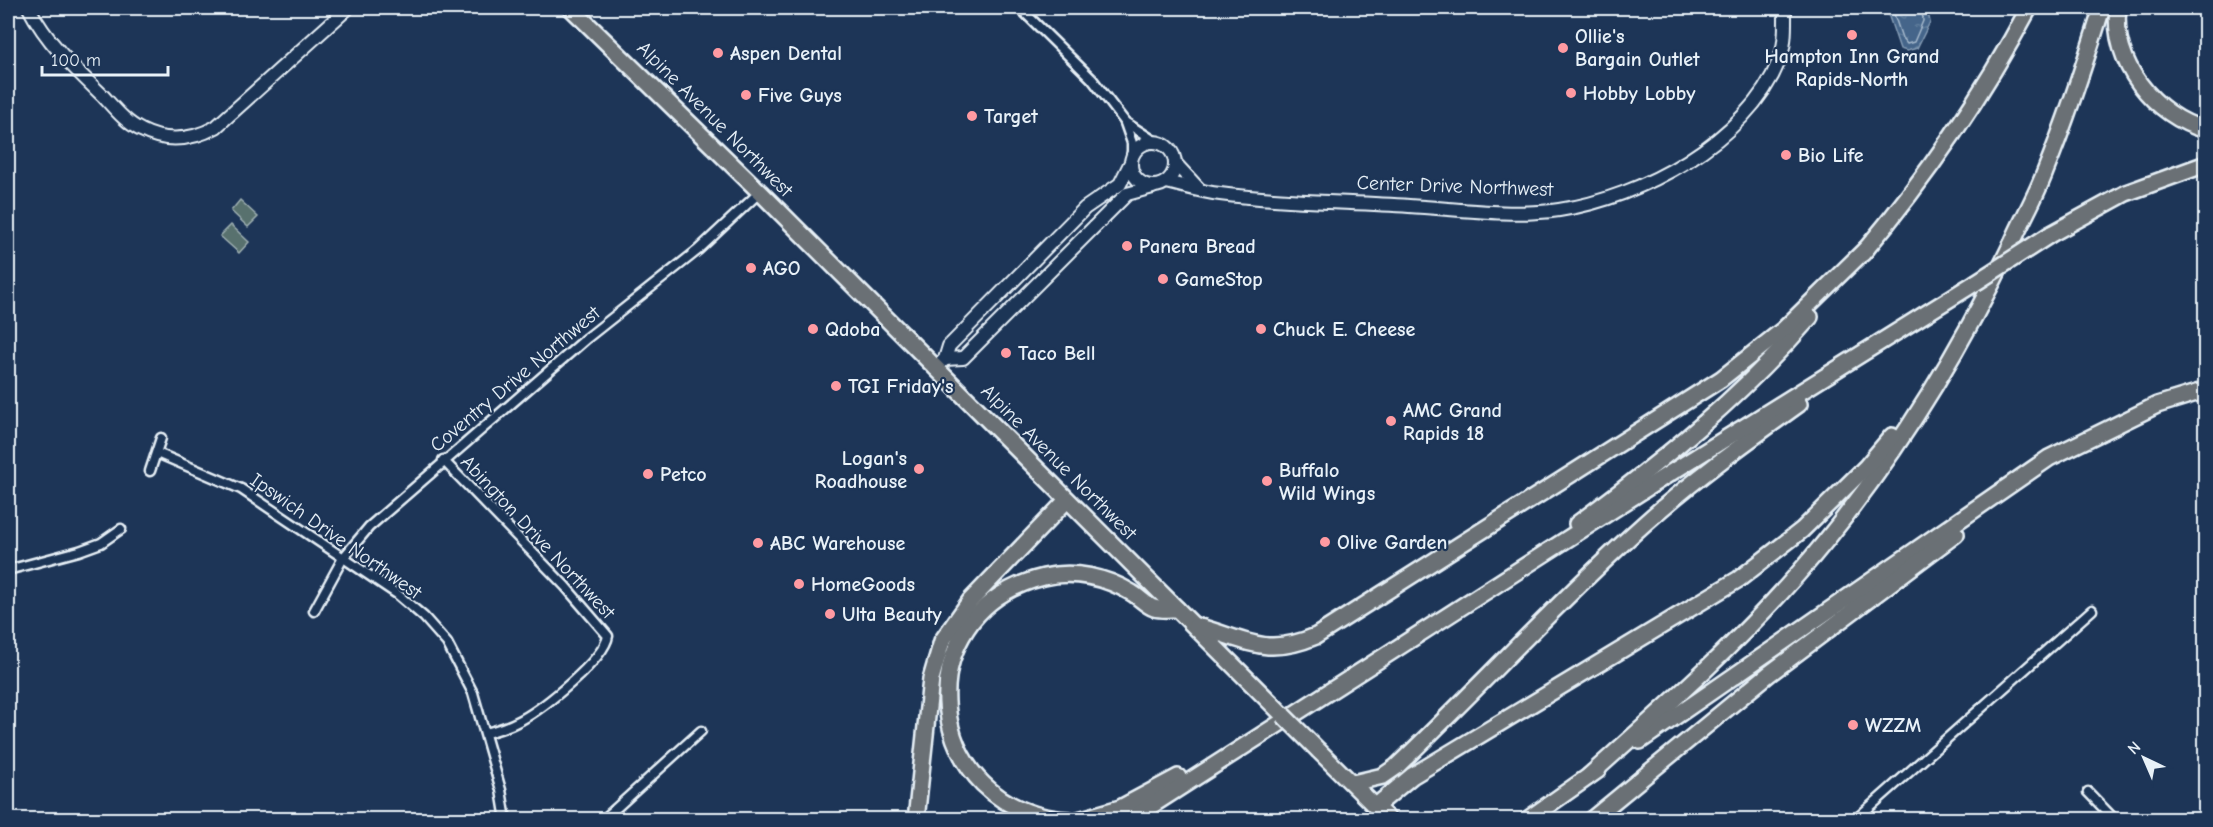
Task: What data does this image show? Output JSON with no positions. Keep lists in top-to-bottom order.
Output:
{
  "streets": {
    "highway": ["Alpine Avenue Northwest"],
    "street": [
      "Center Drive Northwest",
      "Coventry Drive Northwest",
      "Ipswich Drive Northwest",
      "Abington Drive Northwest"
    ]
  },
  "crossings": [
    ["Alpine Avenue Northwest", "Coventry Drive Northwest"],
    ["Coventry Drive Northwest", "Ipswich Drive Northwest"],
    ["Coventry Drive Northwest", "Abington Drive Northwest"],
    ["Ipswich Drive Northwest", "Abington Drive Northwest"]
  ],
  "places": [
    "Hampton Inn Grand Rapids-North",
    "Ollie's Bargain Outlet",
    "Aspen Dental",
    "Hobby Lobby",
    "Five Guys",
    "Target",
    "Bio Life",
    "Panera Bread",
    "AGO",
    "GameStop",
    "Qdoba",
    "Chuck E. Cheese",
    "Taco Bell",
    "TGI Friday's",
    "AMC Grand Rapids 18",
    "Logan's Roadhouse",
    "Petco",
    "Buffalo Wild Wings",
    "Olive Garden",
    "ABC Warehouse",
    "HomeGoods",
    "Ulta Beauty",
    "WZZM"
  ],
  "scale_bar": "100 m",
  "north": "top left"
}
